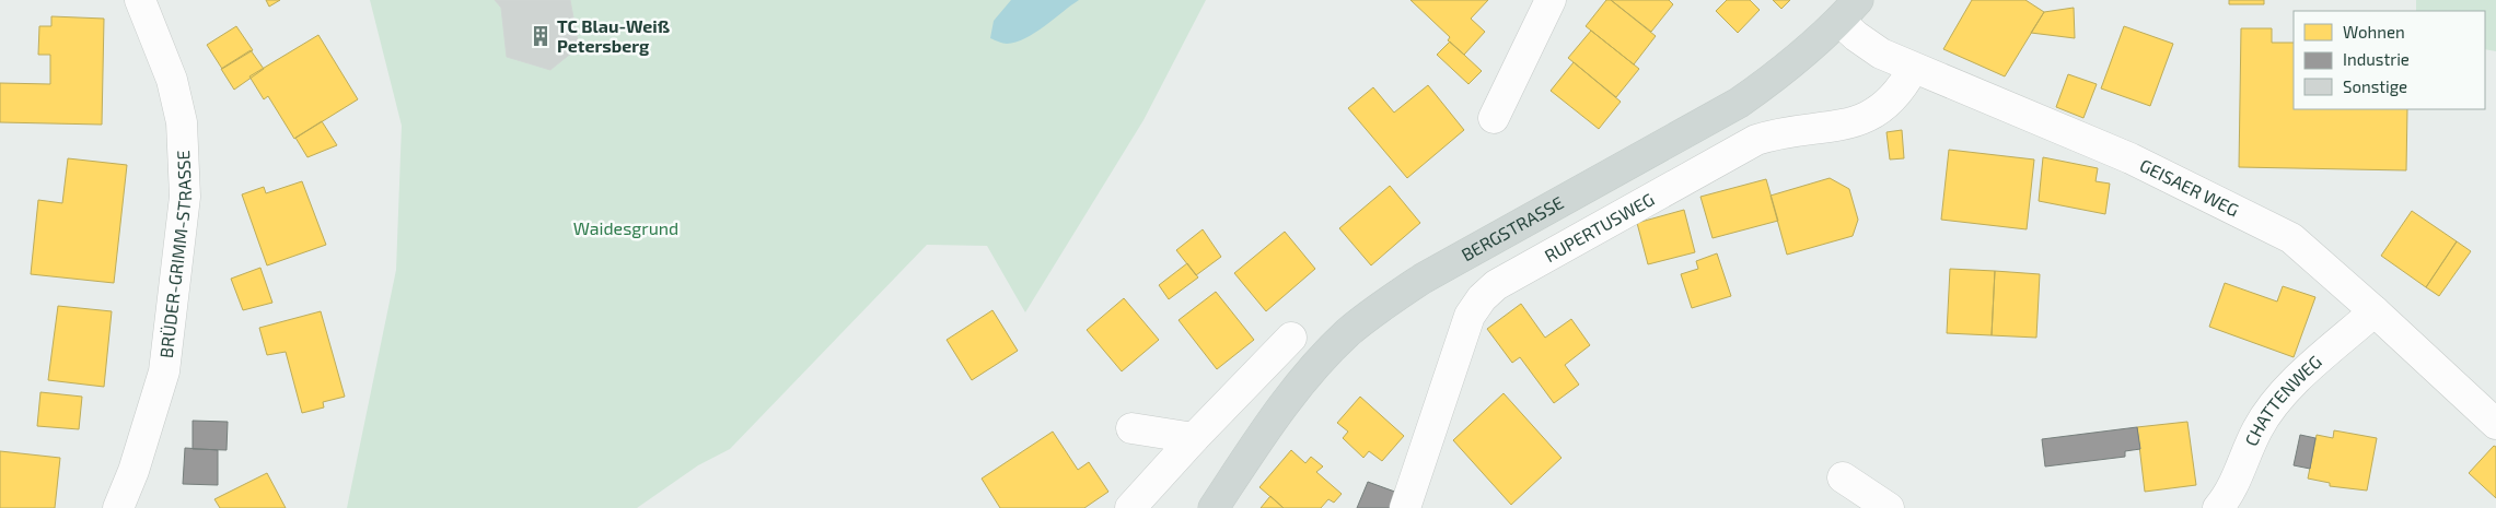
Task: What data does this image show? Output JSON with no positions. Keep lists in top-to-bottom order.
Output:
{
  "streets": {
    "main road": ["BERGSTRASSE"],
    "street": [
      "GEISAER WEG",
      "RUPERTUSWEG",
      "BRÜDER-GRIMM-STRASSE",
      "CHATTENWEG"
    ]
  },
  "crossings": [
    ["GEISAER WEG", "RUPERTUSWEG"],
    ["GEISAER WEG", "BERGSTRASSE"],
    ["GEISAER WEG", "CHATTENWEG"]
  ],
  "parks": ["Waidesgrund"],
  "places": {
    "building": ["TC Blau-Weiß Petersberg"]
  },
  "legend": ["Wohnen", "Industrie", "Sonstige"]
}
